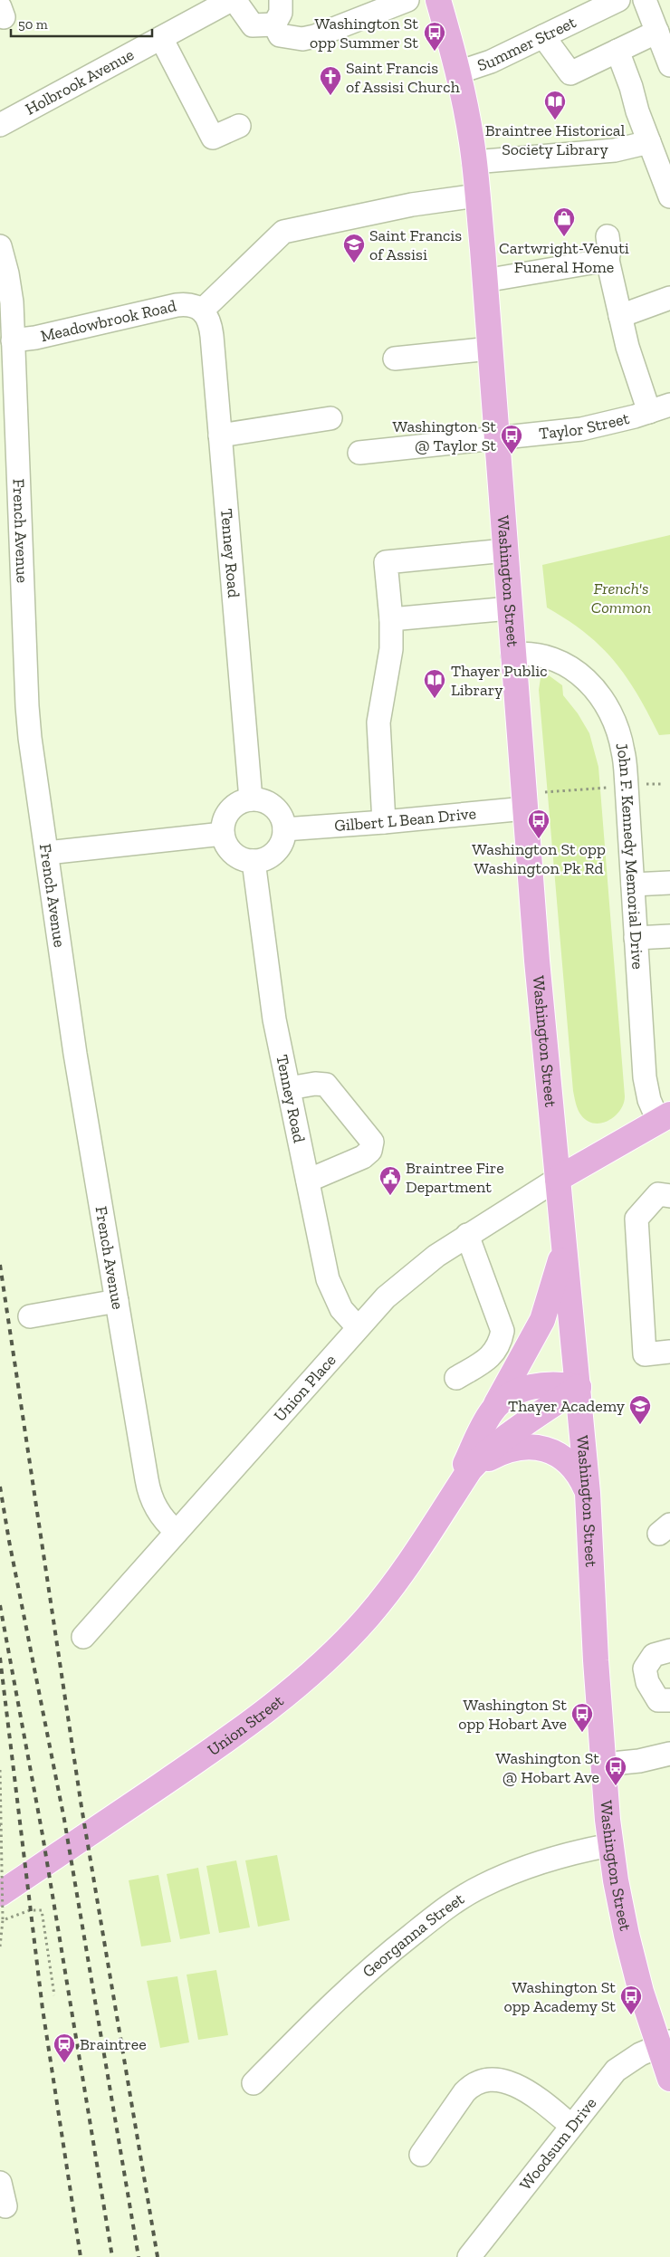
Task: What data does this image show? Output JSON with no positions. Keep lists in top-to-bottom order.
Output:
{
  "streets": {
    "main road": ["Washington Street", "Union Street"],
    "street": [
      "Summer Street",
      "Holbrook Avenue",
      "Meadowbrook Road",
      "Taylor Street",
      "French Avenue",
      "Tenney Road",
      "Gilbert L Bean Drive",
      "John F. Kennedy Memorial Drive",
      "Union Place",
      "Georganna Street",
      "Woodsum Drive"
    ]
  },
  "crossings": [
    ["Summer Street", "Washington Street"],
    ["Meadowbrook Road", "French Avenue"],
    ["Meadowbrook Road", "Tenney Road"],
    ["Taylor Street", "Washington Street"],
    ["French Avenue", "Union Place"],
    ["Tenney Road", "Gilbert L Bean Drive"],
    ["Tenney Road", "Union Place"],
    ["Washington Street", "Gilbert L Bean Drive"],
    ["Washington Street", "John F. Kennedy Memorial Drive"],
    ["Washington Street", "Union Place"],
    ["Washington Street", "Union Street"],
    ["Washington Street", "Georganna Street"],
    ["Washington Street", "Woodsum Drive"]
  ],
  "parks": ["French's Common"],
  "places": {
    "bus stop": [
      "Washington St opp Summer St",
      "Washington St @ Taylor St",
      "Washington St opp Washington Pk Rd",
      "Washington St opp Hobart Ave",
      "Washington St @ Hobart Ave",
      "Washington St opp Academy St"
    ],
    "church": ["Saint Francis of Assisi Church"],
    "library": ["Braintree Historical Society Library", "Thayer Public Library"],
    "shop": ["Cartwright-Venuti Funeral Home"],
    "school or university": ["Saint Francis of Assisi", "Thayer Academy"],
    "public building": ["Braintree Fire Department"],
    "station": ["Braintree"]
  },
  "scale_bar": "50 m"
}
